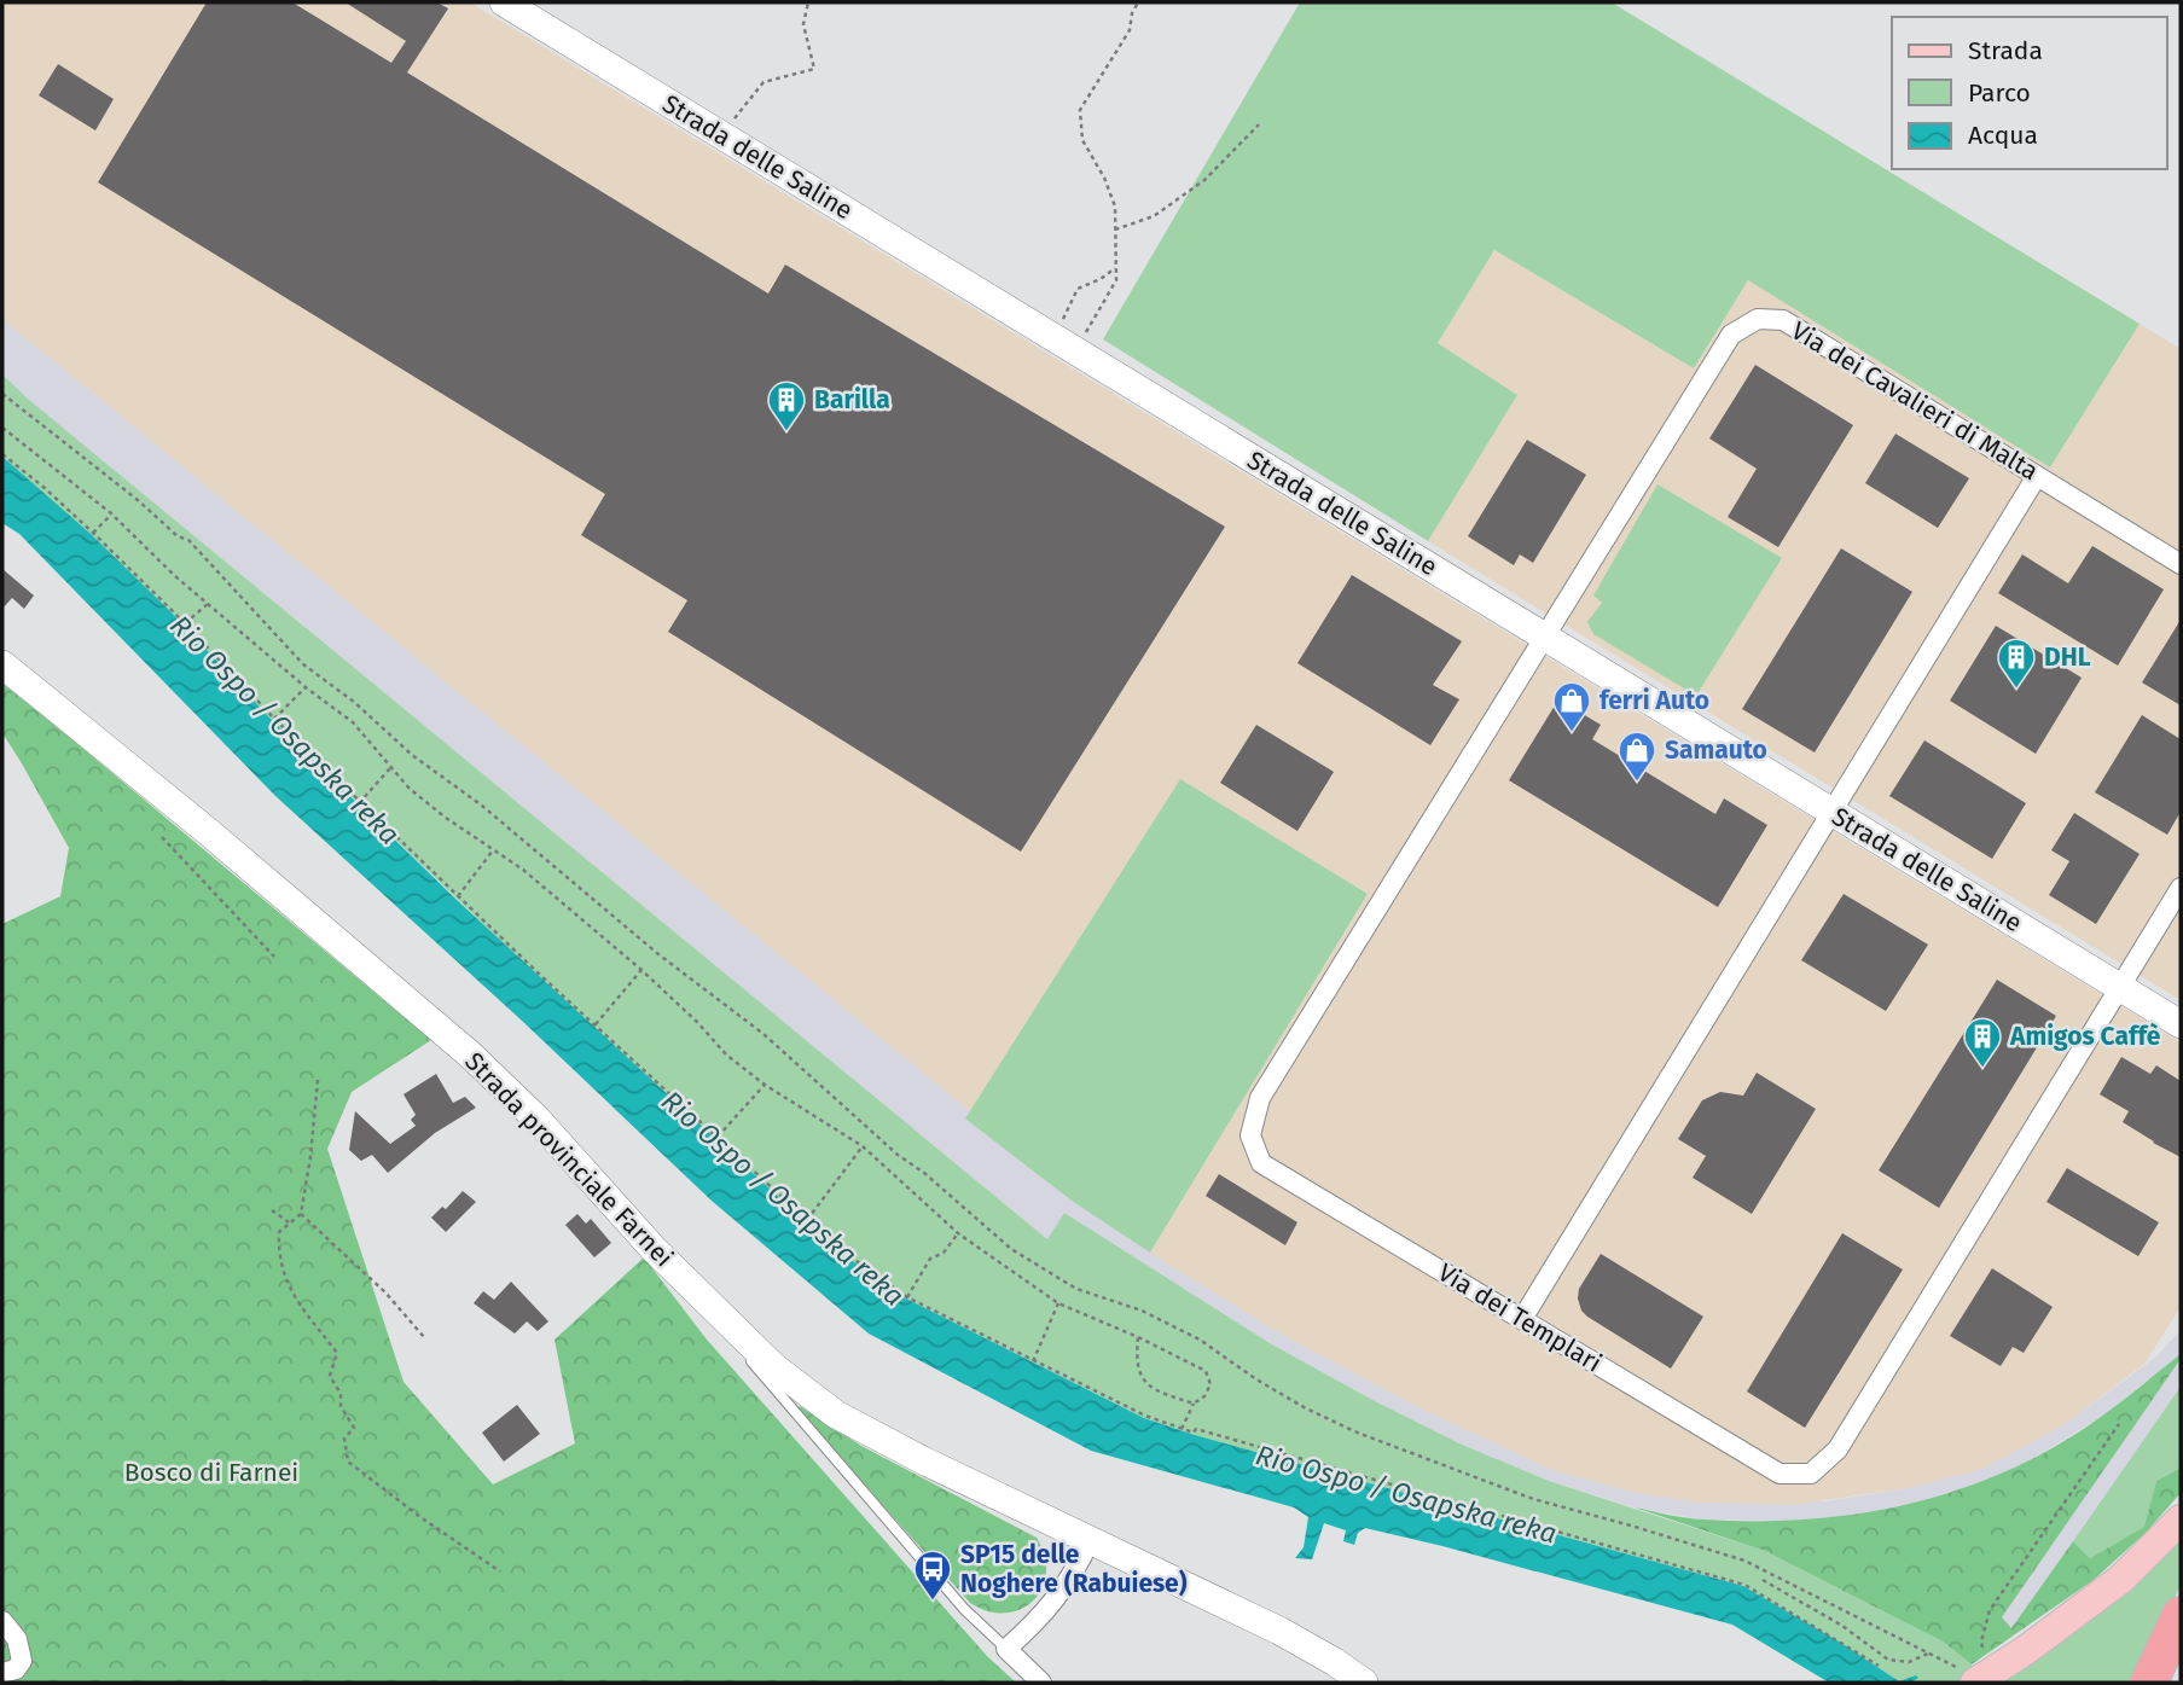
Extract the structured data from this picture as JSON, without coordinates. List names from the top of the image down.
{
  "streets": {
    "street": [
      "Strada delle Saline",
      "Via dei Cavalieri di Malta",
      "Strada provinciale Farnei",
      "Via dei Templari"
    ]
  },
  "crossings": [
    ["Strada delle Saline", "Via dei Cavalieri di Malta"],
    ["Strada delle Saline", "Via dei Templari"],
    ["Via dei Cavalieri di Malta", "Via dei Templari"]
  ],
  "water": ["Rio Ospo / Osapska reka"],
  "parks": ["Bosco di Farnei"],
  "places": {
    "building": ["Barilla", "DHL", "Amigos Caffè"],
    "shop": ["ferri Auto", "Samauto"],
    "bus stop": ["SP15 delle Noghere (Rabuiese)"]
  },
  "legend": ["Strada", "Parco", "Acqua"]
}
